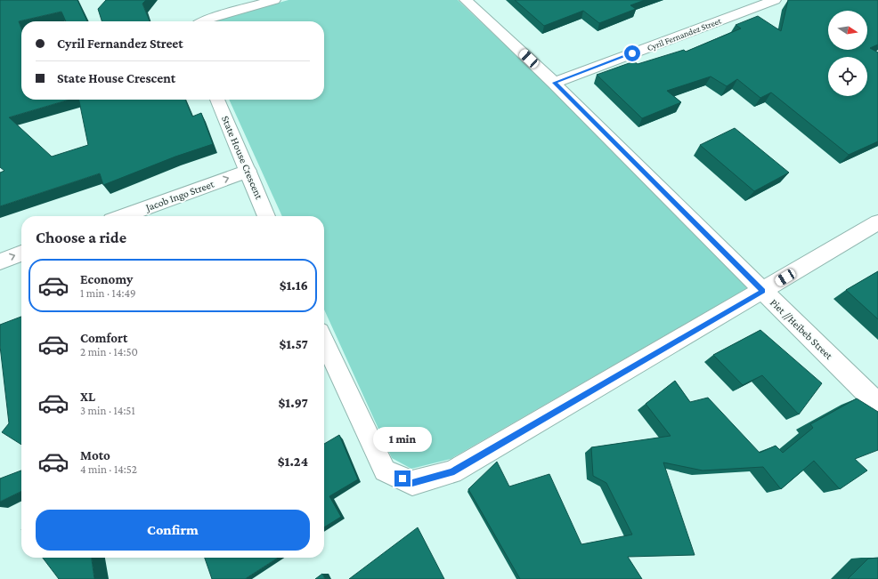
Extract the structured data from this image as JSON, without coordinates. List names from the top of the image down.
{
  "streets": {
    "street": [
      "Cyril Fernandez Street",
      "State House Crescent",
      "Jacob Ingo Street",
      "Piet //Heibeb Street"
    ]
  },
  "crossings": [
    ["Cyril Fernandez Street", "Piet //Heibeb Street"],
    ["State House Crescent", "Jacob Ingo Street"]
  ],
  "one_way": ["Jacob Ingo Street"],
  "north": "right",
  "page": {
    "banner": ["Cyril Fernandez Street", "State House Crescent"],
    "heading": "Choose a ride",
    "list": [
      {
        "name": "Economy",
        "note": "1 min · 14:49",
        "value": "$1.16"
      },
      {
        "name": "Comfort",
        "note": "2 min · 14:50",
        "value": "$1.57"
      },
      {
        "name": "XL",
        "note": "3 min · 14:51",
        "value": "$1.97"
      },
      {
        "name": "Moto",
        "note": "4 min · 14:52",
        "value": "$1.24"
      }
    ],
    "bubble": "1 min",
    "buttons": "Confirm"
  }
}
